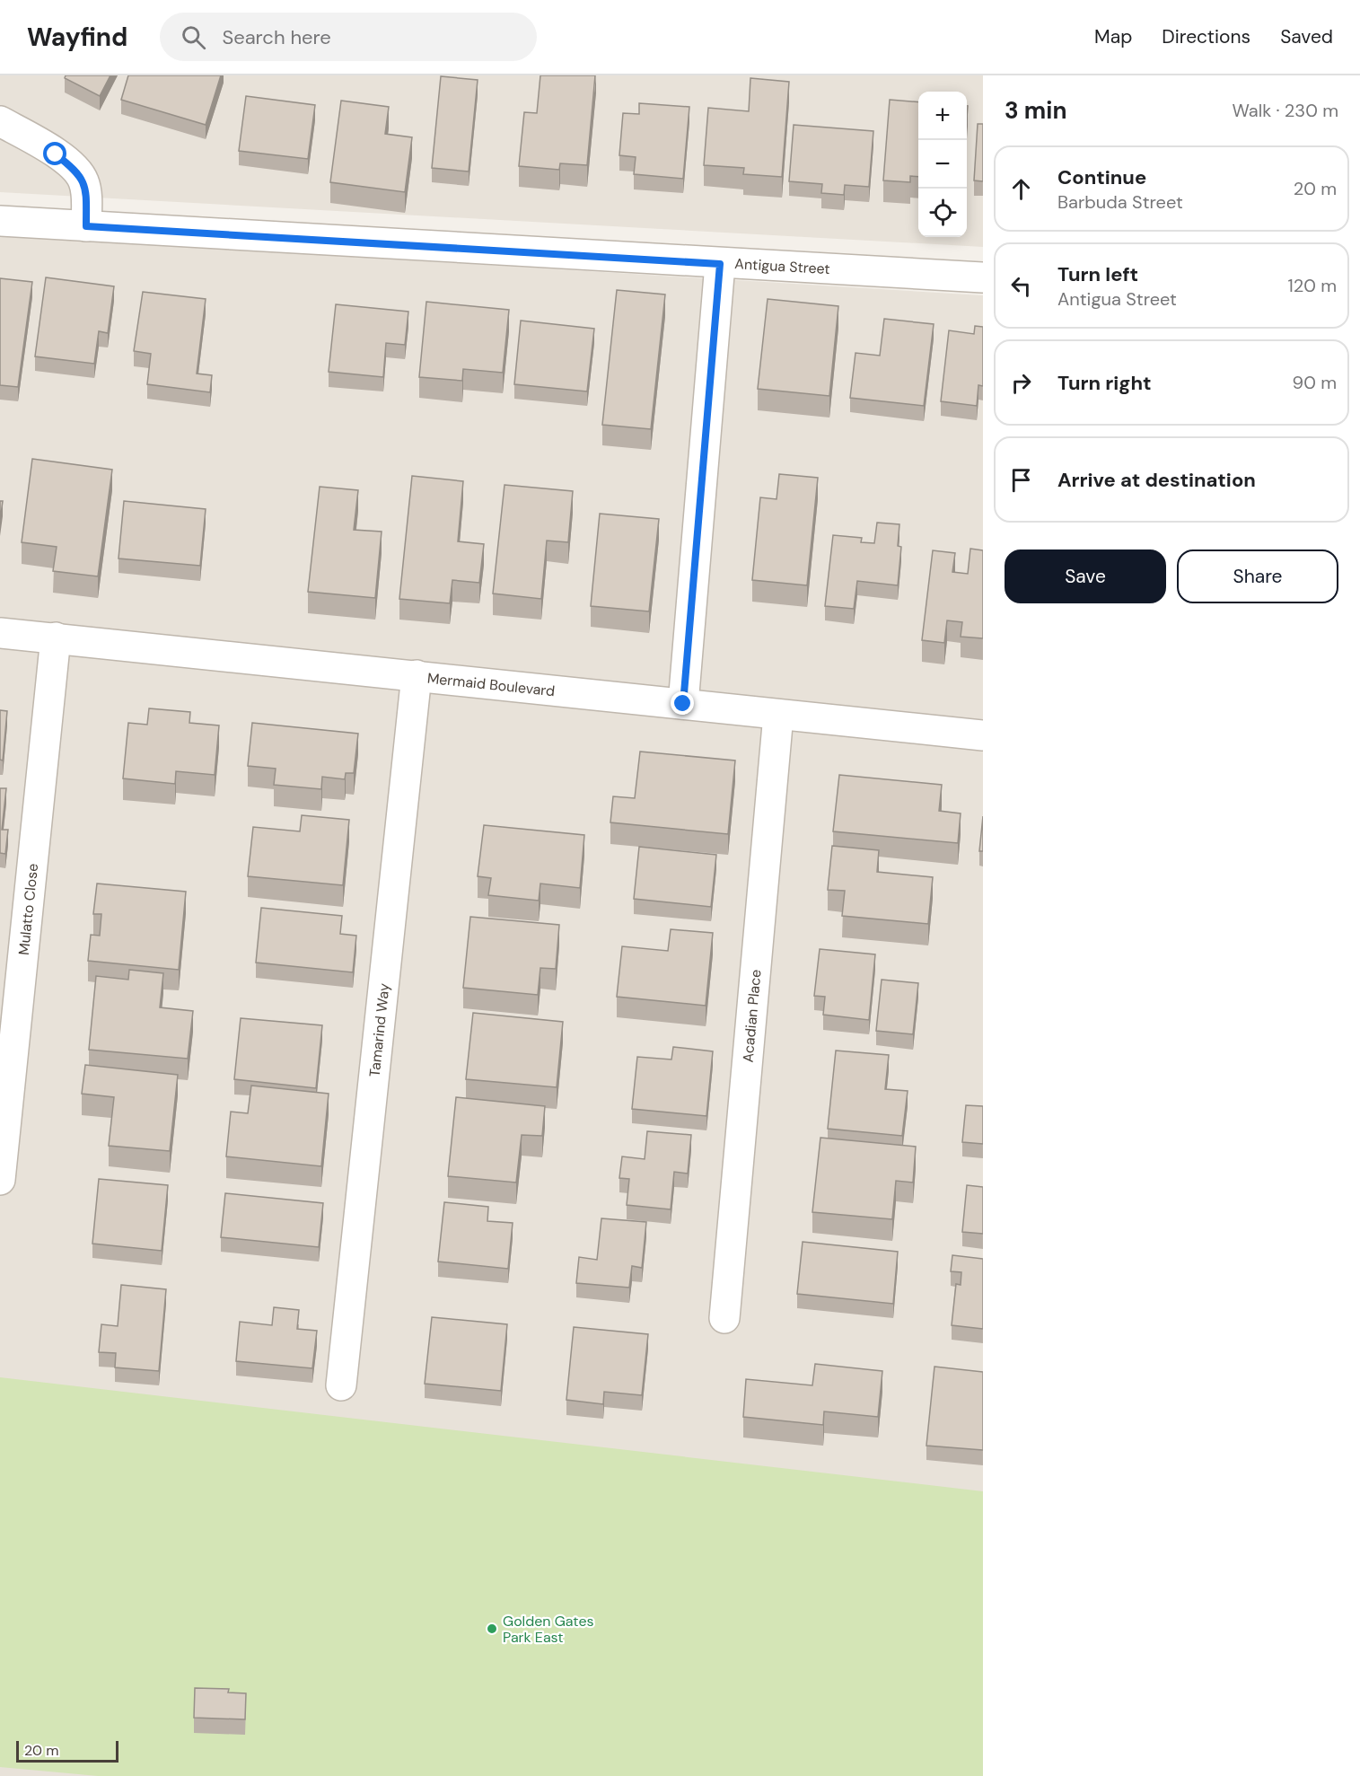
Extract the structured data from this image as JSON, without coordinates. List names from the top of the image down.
{
  "streets": {
    "street": [
      "Antigua Street",
      "Mermaid Boulevard",
      "Mulatto Close",
      "Acadian Place",
      "Tamarind Way"
    ]
  },
  "crossings": [
    ["Mermaid Boulevard", "Mulatto Close"],
    ["Mermaid Boulevard", "Acadian Place"],
    ["Mermaid Boulevard", "Tamarind Way"]
  ],
  "places": ["Golden Gates Park East"],
  "scale_bar": "20 m",
  "page": {
    "header": "Wayfind",
    "search": "Search here",
    "nav": ["Map", "Directions", "Saved"],
    "heading": ["3 min", "Walk · 230 m"],
    "map_buttons": ["+", "−"],
    "list": [
      ["Continue", "Barbuda Street", "20 m"],
      ["Turn left", "Antigua Street", "120 m"],
      ["Turn right", "90 m"],
      "Arrive at destination"
    ],
    "buttons": ["Save", "Share"],
    "scale": "20 m"
  }
}
